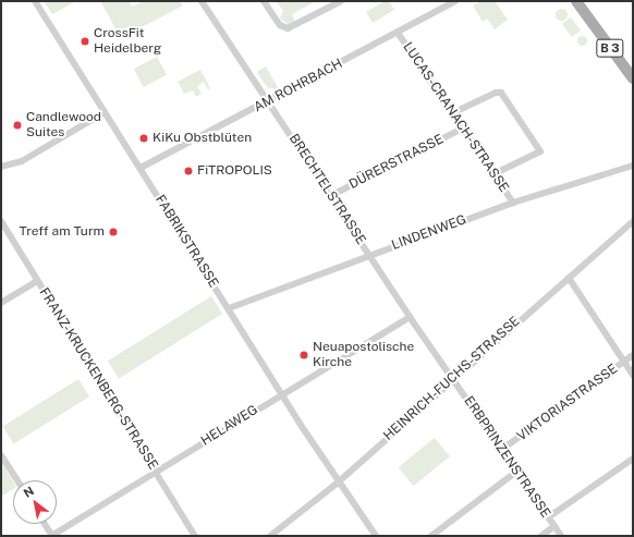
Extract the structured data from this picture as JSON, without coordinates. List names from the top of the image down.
{
  "streets": {
    "main road": ["B 3"],
    "street": [
      "AM ROHRBACH",
      "LUCAS-CRANACH-STRASSE",
      "DÜRERSTRASSE",
      "BRECHTELSTRASSE",
      "LINDENWEG",
      "FABRIKSTRASSE",
      "FRANZ-KRUCKENBERG-STRASSE",
      "HEINRICH-FUCHS-STRASSE",
      "VIKTORIASTRASSE",
      "HELAWEG",
      "ERBPRINZENSTRASSE"
    ]
  },
  "crossings": [
    ["AM ROHRBACH", "LUCAS-CRANACH-STRASSE"],
    ["AM ROHRBACH", "BRECHTELSTRASSE"],
    ["AM ROHRBACH", "FABRIKSTRASSE"],
    ["LUCAS-CRANACH-STRASSE", "DÜRERSTRASSE"],
    ["LUCAS-CRANACH-STRASSE", "LINDENWEG"],
    ["DÜRERSTRASSE", "BRECHTELSTRASSE"],
    ["BRECHTELSTRASSE", "LINDENWEG"],
    ["BRECHTELSTRASSE", "HEINRICH-FUCHS-STRASSE"],
    ["BRECHTELSTRASSE", "HELAWEG"],
    ["BRECHTELSTRASSE", "ERBPRINZENSTRASSE"],
    ["LINDENWEG", "FABRIKSTRASSE"],
    ["FABRIKSTRASSE", "HEINRICH-FUCHS-STRASSE"],
    ["FABRIKSTRASSE", "HELAWEG"],
    ["FRANZ-KRUCKENBERG-STRASSE", "HELAWEG"],
    ["HEINRICH-FUCHS-STRASSE", "ERBPRINZENSTRASSE"],
    ["VIKTORIASTRASSE", "ERBPRINZENSTRASSE"]
  ],
  "places": [
    "CrossFit Heidelberg",
    "Candlewood Suites",
    "KiKu Obstblüten",
    "FiTROPOLIS",
    "Treff am Turm",
    "Neuapostolische Kirche"
  ],
  "north": "top left"
}
